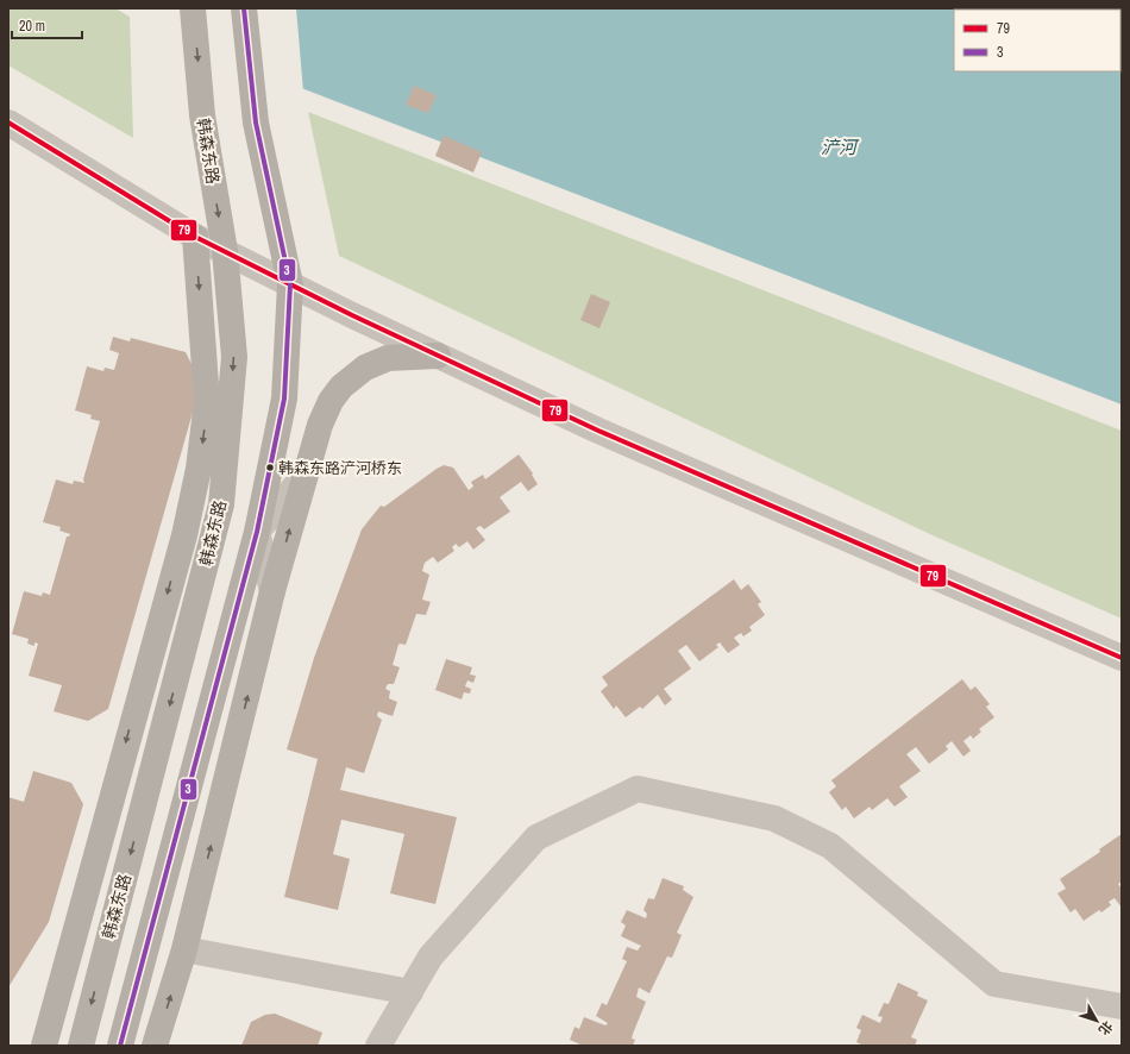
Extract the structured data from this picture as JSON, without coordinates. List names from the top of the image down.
{
  "streets": {
    "main road": ["韩森东路"]
  },
  "water": ["浐河"],
  "places": ["韩森东路浐河桥东"],
  "lines": ["transit line 3", "transit line 79"],
  "legend": ["79", "3"],
  "scale_bar": "20 m",
  "north": "bottom right"
}
